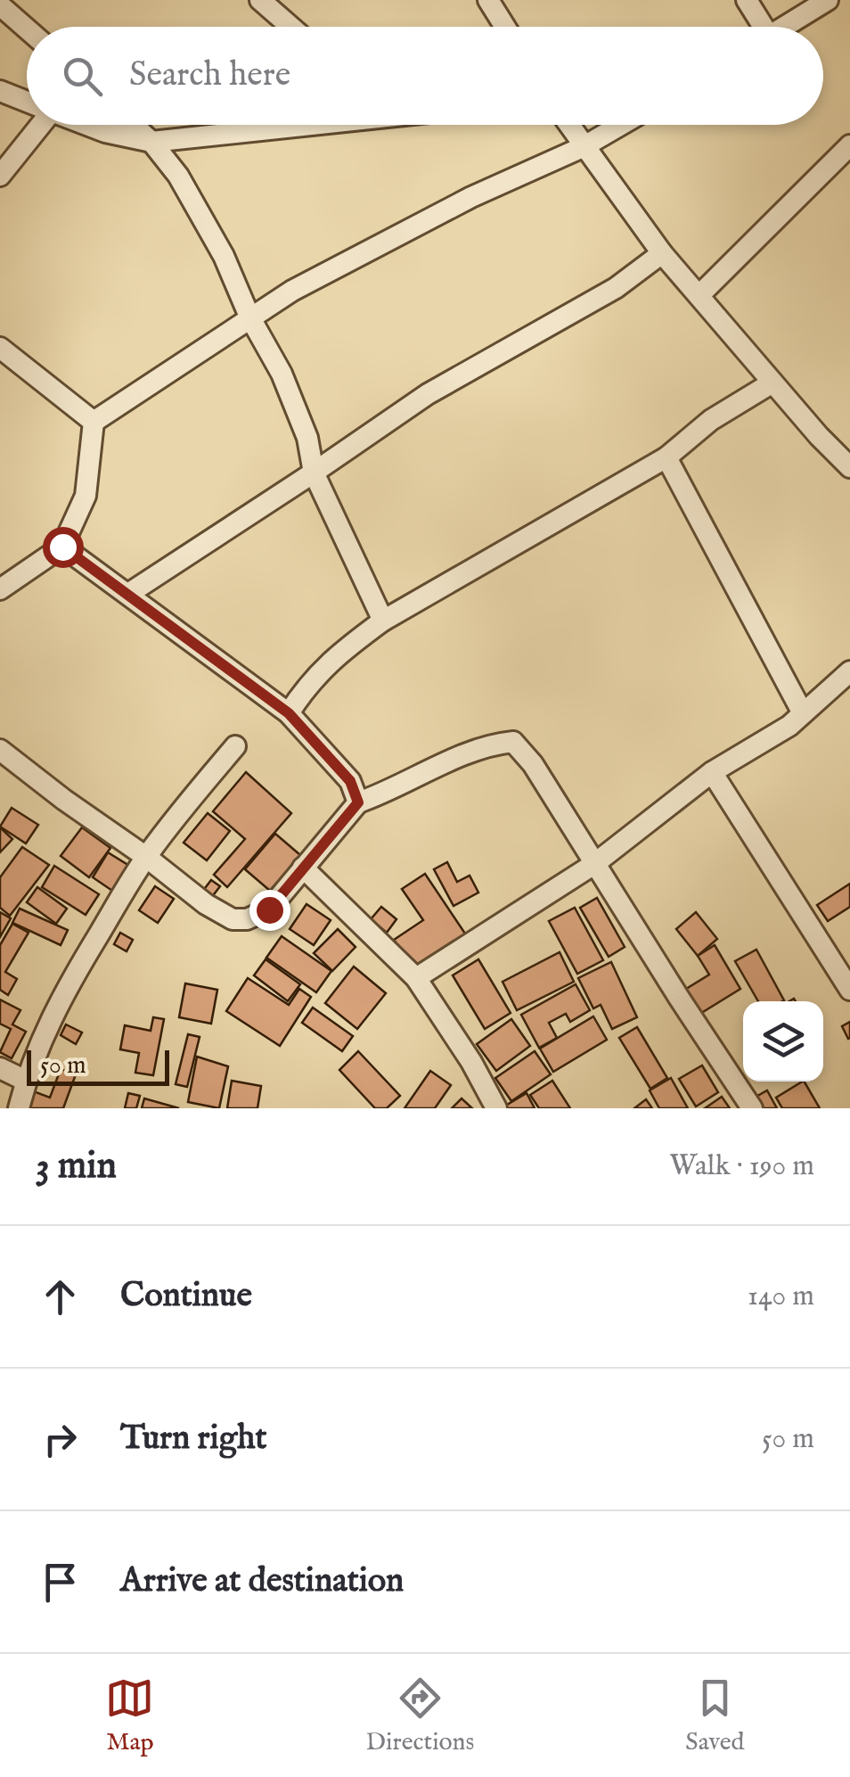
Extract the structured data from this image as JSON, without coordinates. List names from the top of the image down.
{
  "scale_bar": "50 m",
  "page": {
    "search": "Search here",
    "scale": "50 m",
    "heading": ["3 min", "Walk · 190 m"],
    "list": [
      ["Continue", "140 m"],
      ["Turn right", "50 m"],
      "Arrive at destination"
    ],
    "nav": ["Map", "Directions", "Saved"]
  }
}
